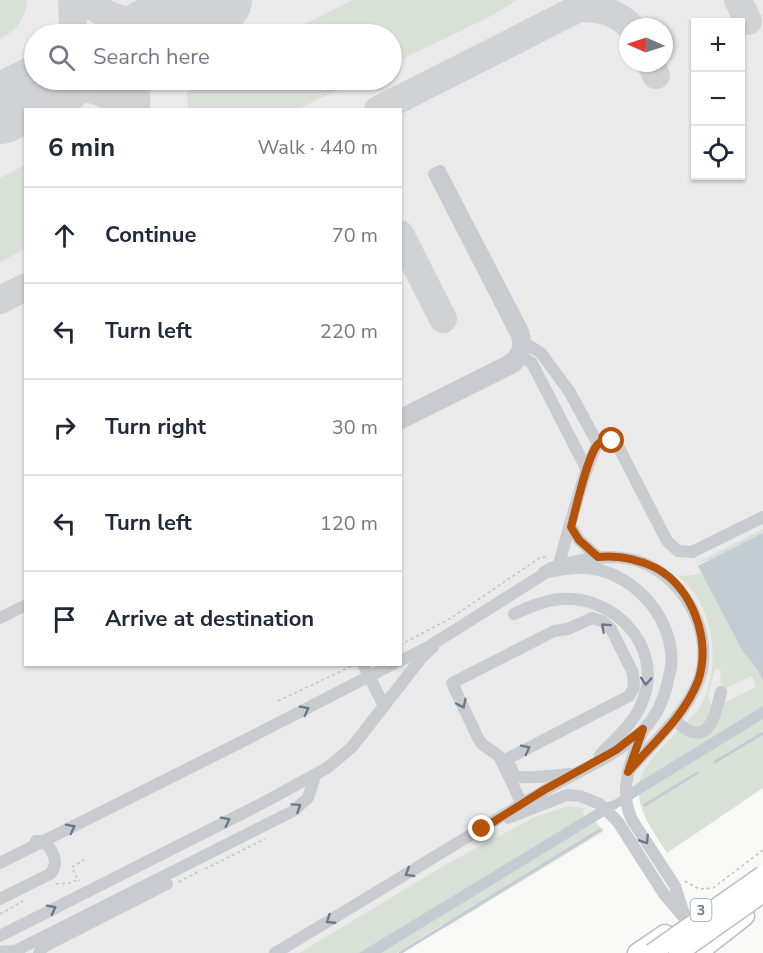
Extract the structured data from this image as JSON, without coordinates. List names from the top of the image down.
{
  "streets": {
    "highway": ["3"]
  },
  "north": "left",
  "page": {
    "map_buttons": ["+", "−"],
    "search": "Search here",
    "heading": ["6 min", "Walk · 440 m"],
    "list": [
      ["Continue", "70 m"],
      ["Turn left", "220 m"],
      ["Turn right", "30 m"],
      ["Turn left", "120 m"],
      "Arrive at destination"
    ]
  }
}
